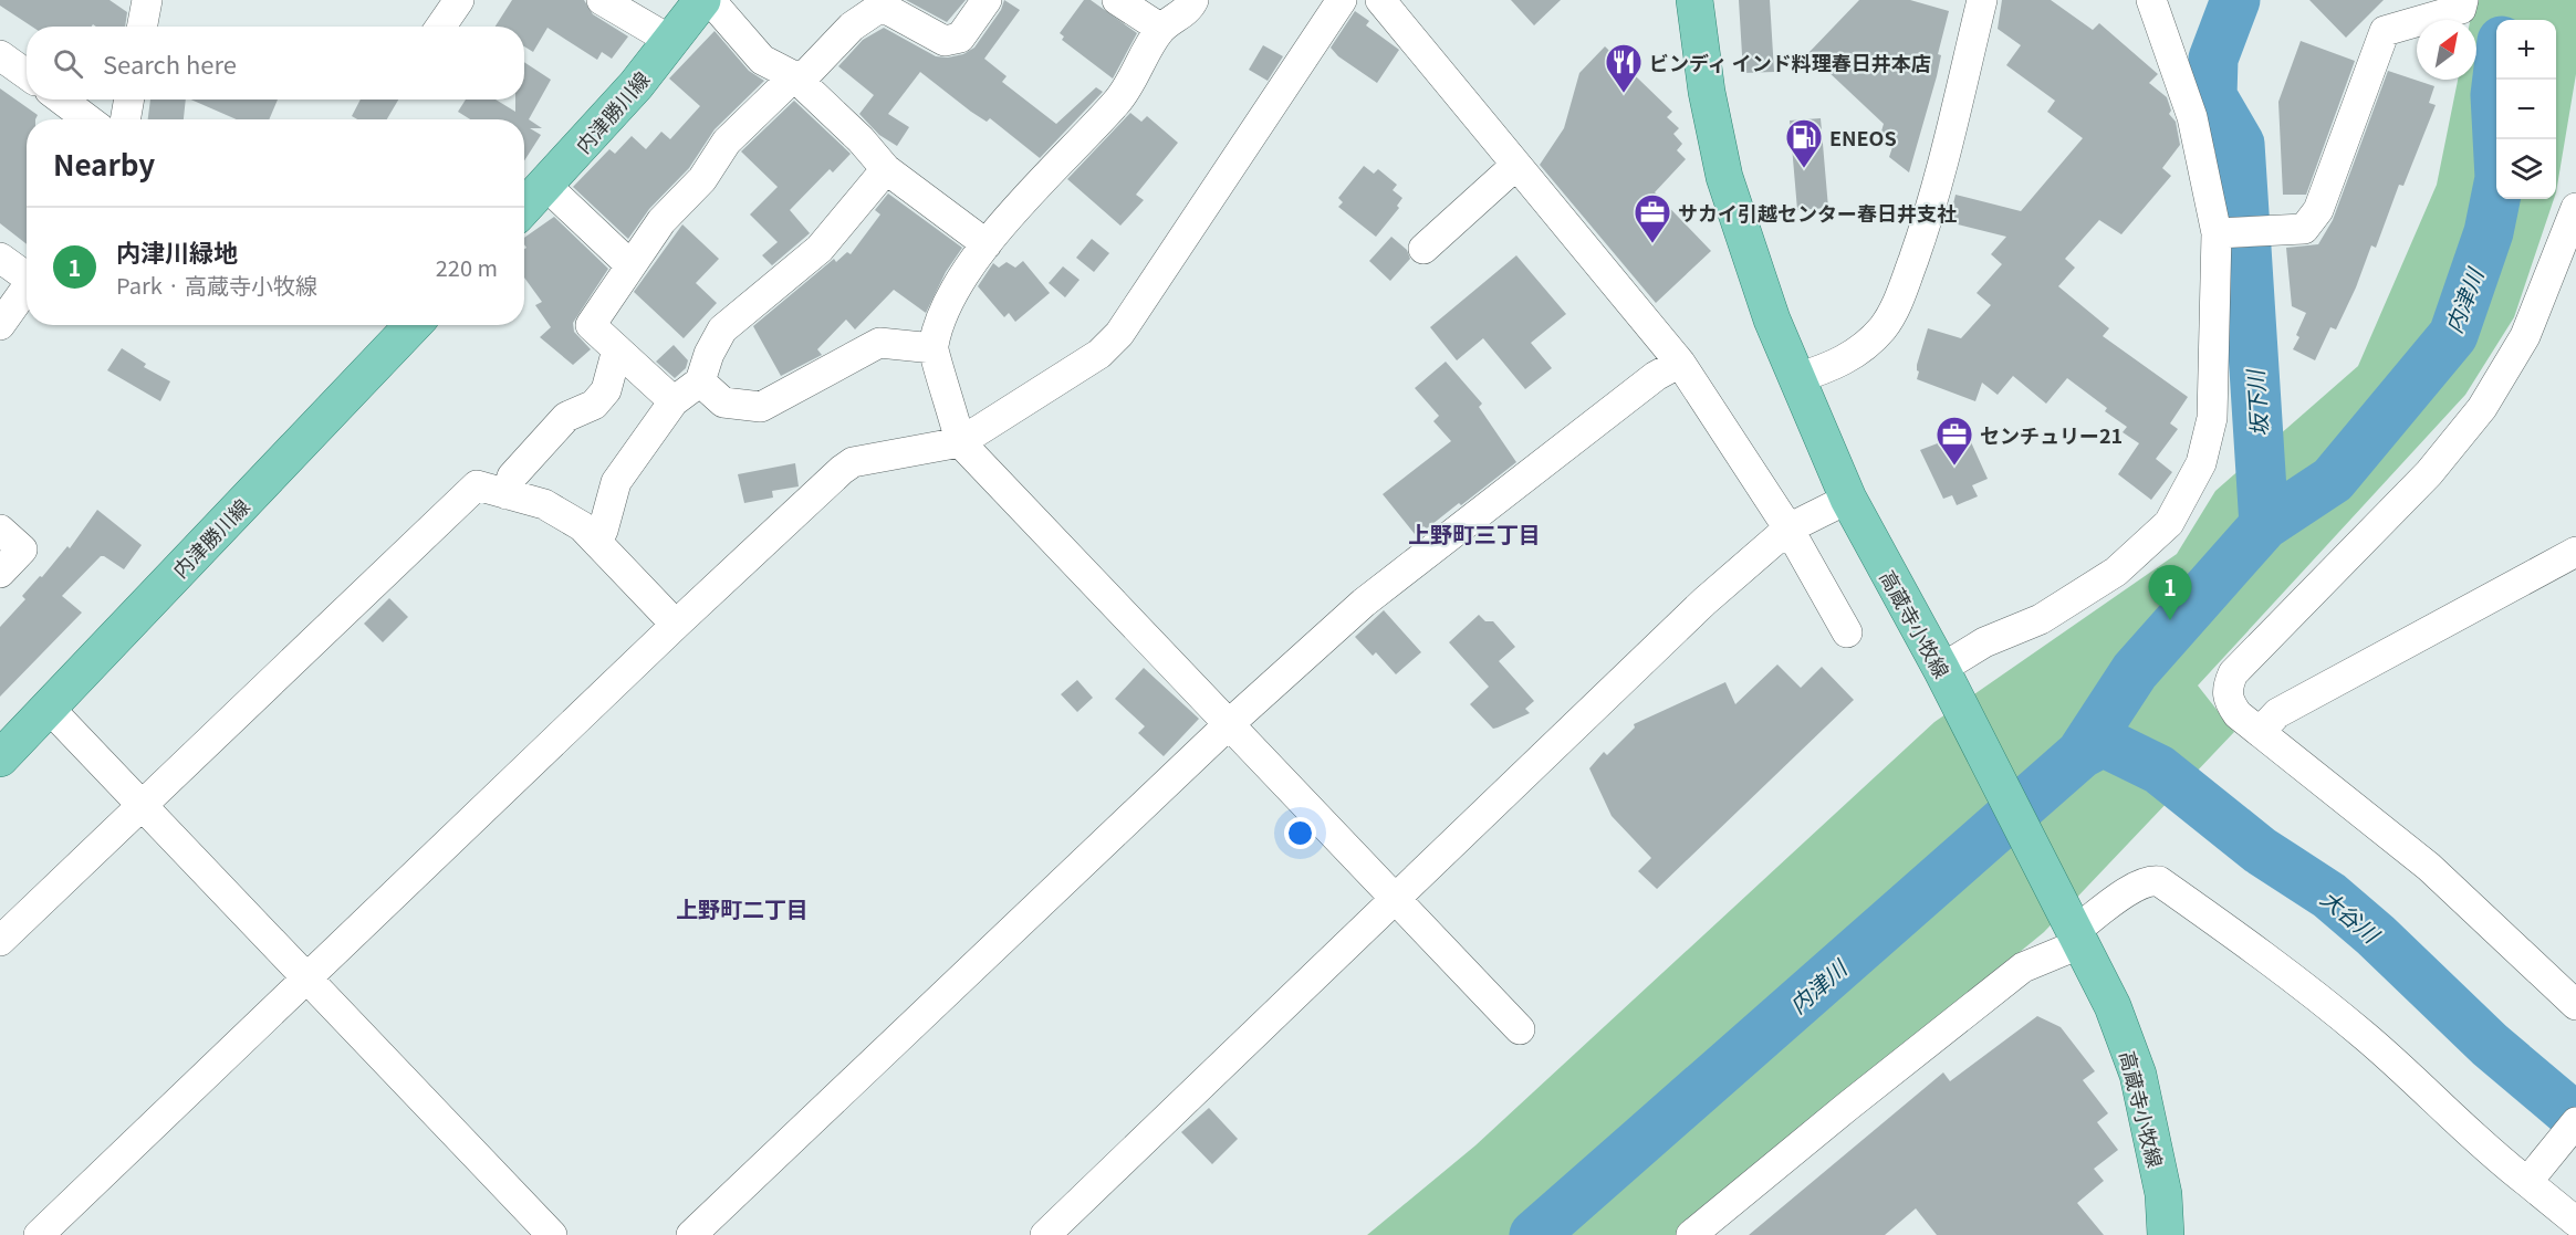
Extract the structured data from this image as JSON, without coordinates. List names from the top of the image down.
{
  "streets": {
    "main road": ["内津勝川線", "高蔵寺小牧線"]
  },
  "districts": ["上野町三丁目", "上野町二丁目"],
  "water": ["内津川", "坂下川", "大谷川"],
  "places": {
    "restaurant": ["ビンディ インド料理春日井本店"],
    "fuel station": ["ENEOS"],
    "office": ["サカイ引越センター春日井支社", "センチュリー21"]
  },
  "north": "top right",
  "page": {
    "map_buttons": ["+", "−"],
    "search": "Search here",
    "heading": "Nearby",
    "list": [
      {
        "mark": "1",
        "name": "内津川緑地",
        "note": "Park · 高蔵寺小牧線",
        "value": "220 m"
      }
    ],
    "pins": "1"
  }
}
